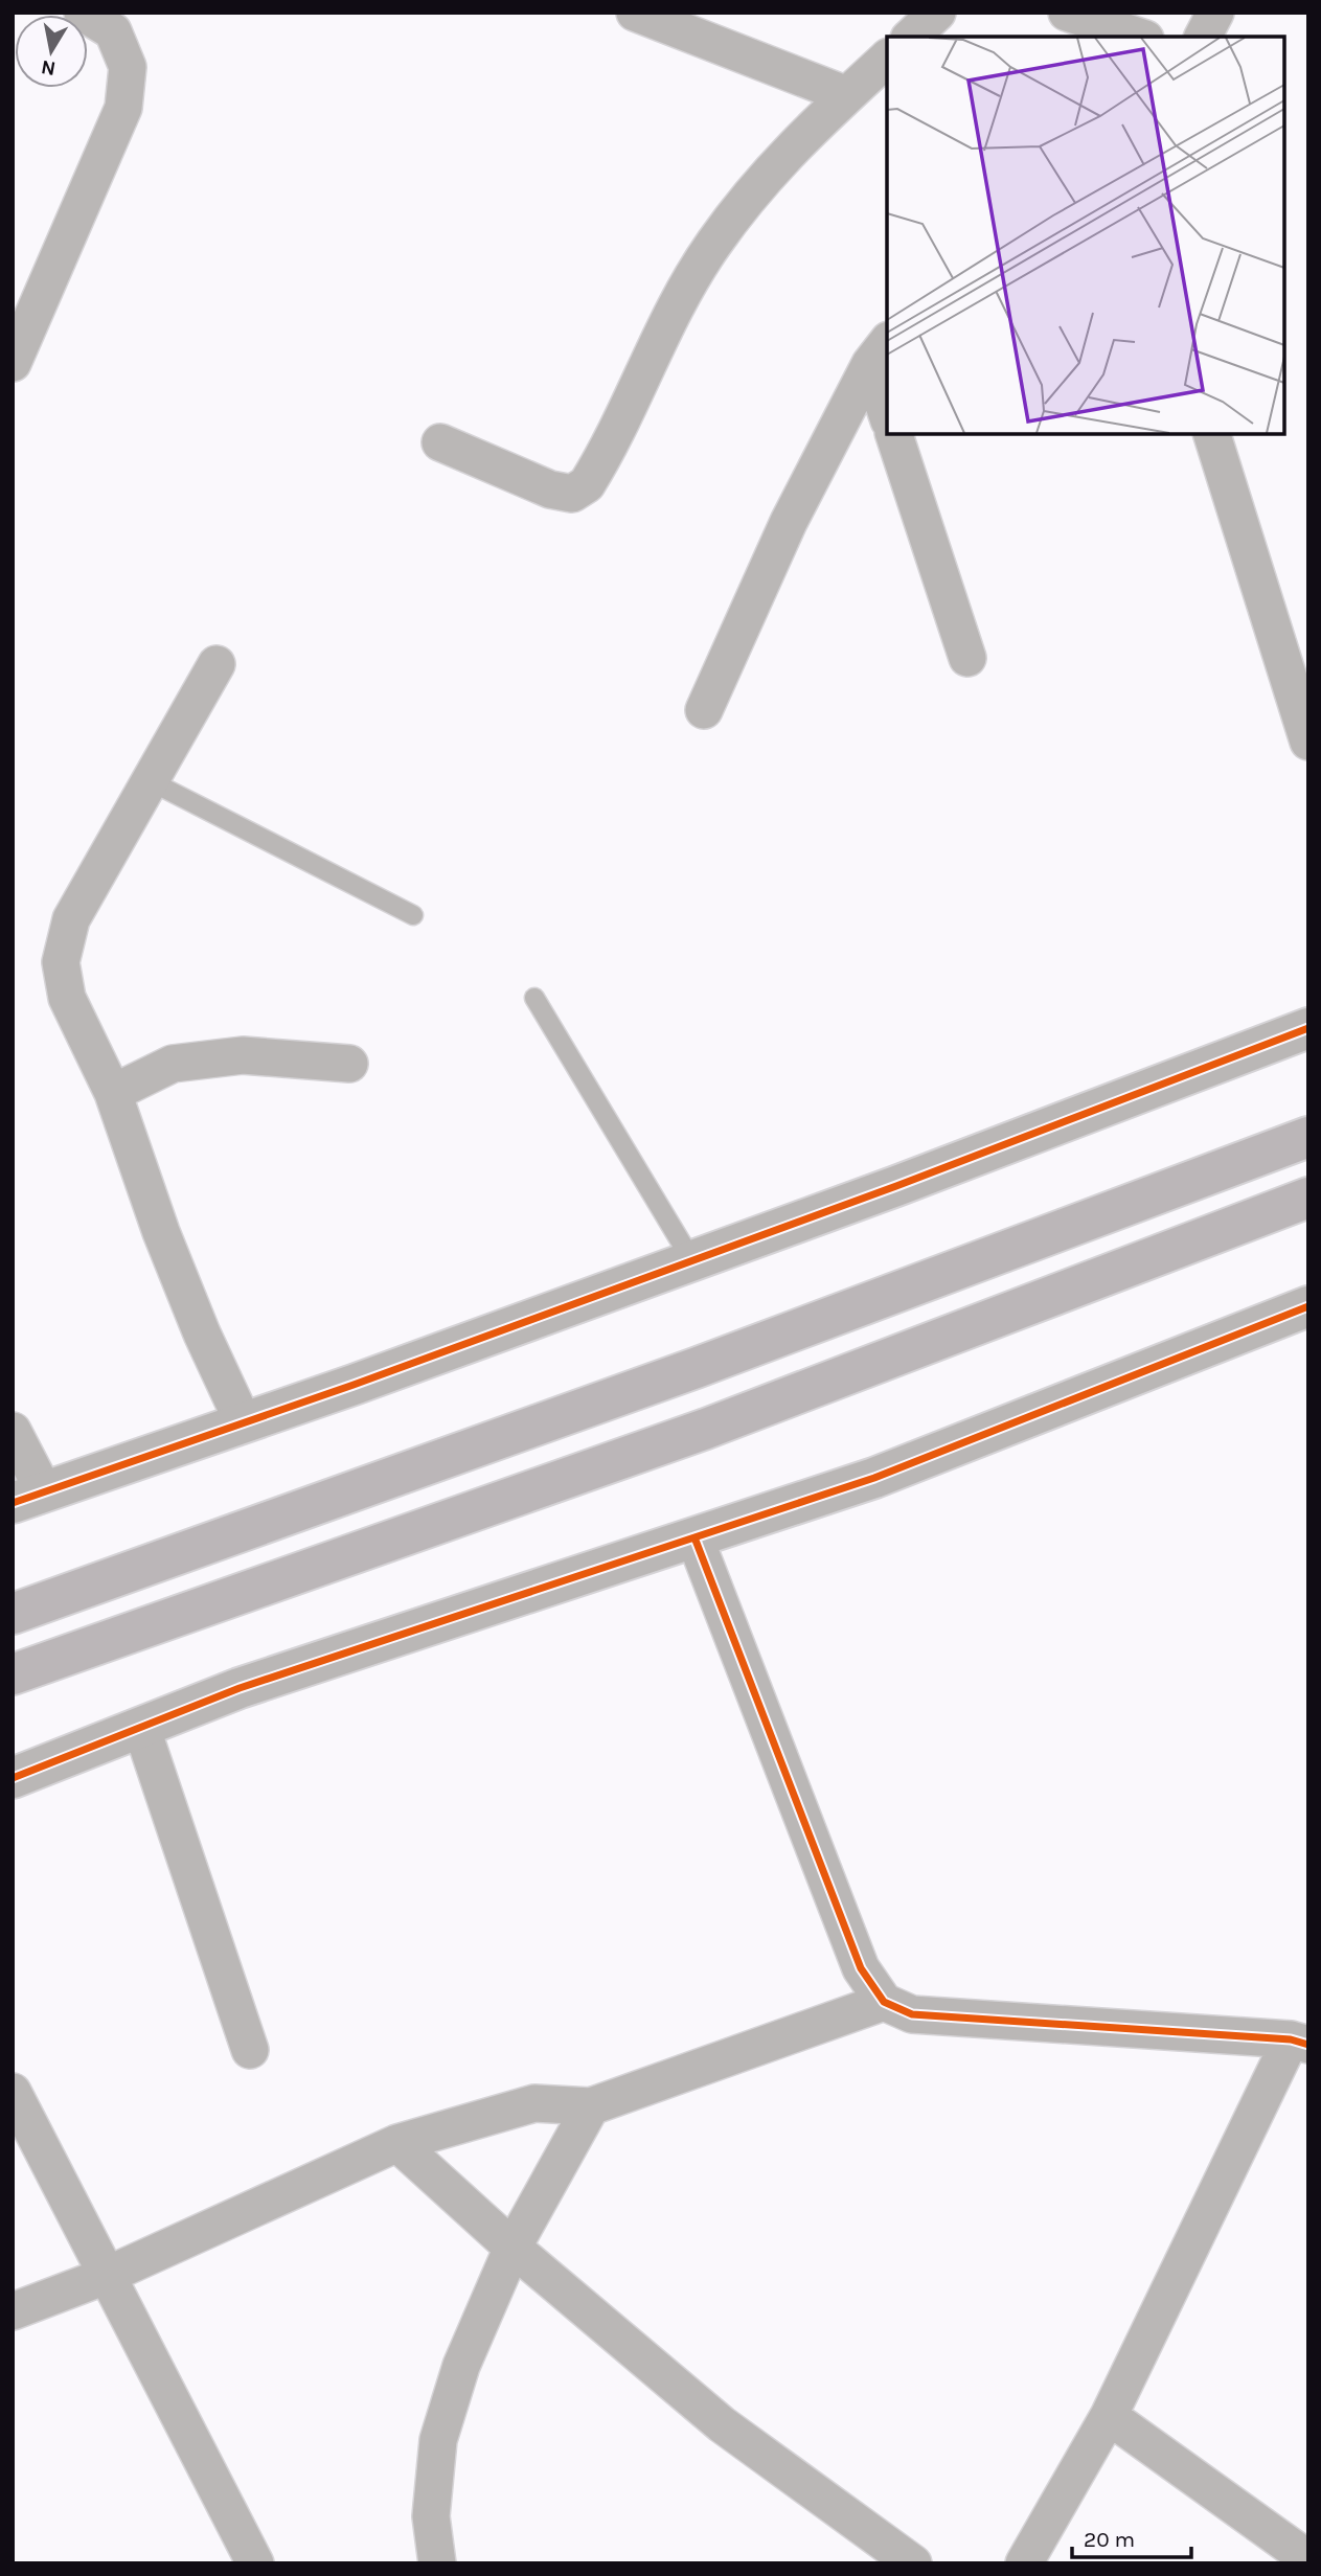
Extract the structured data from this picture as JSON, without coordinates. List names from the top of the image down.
{
  "scale_bar": "20 m",
  "north": "bottom"
}
